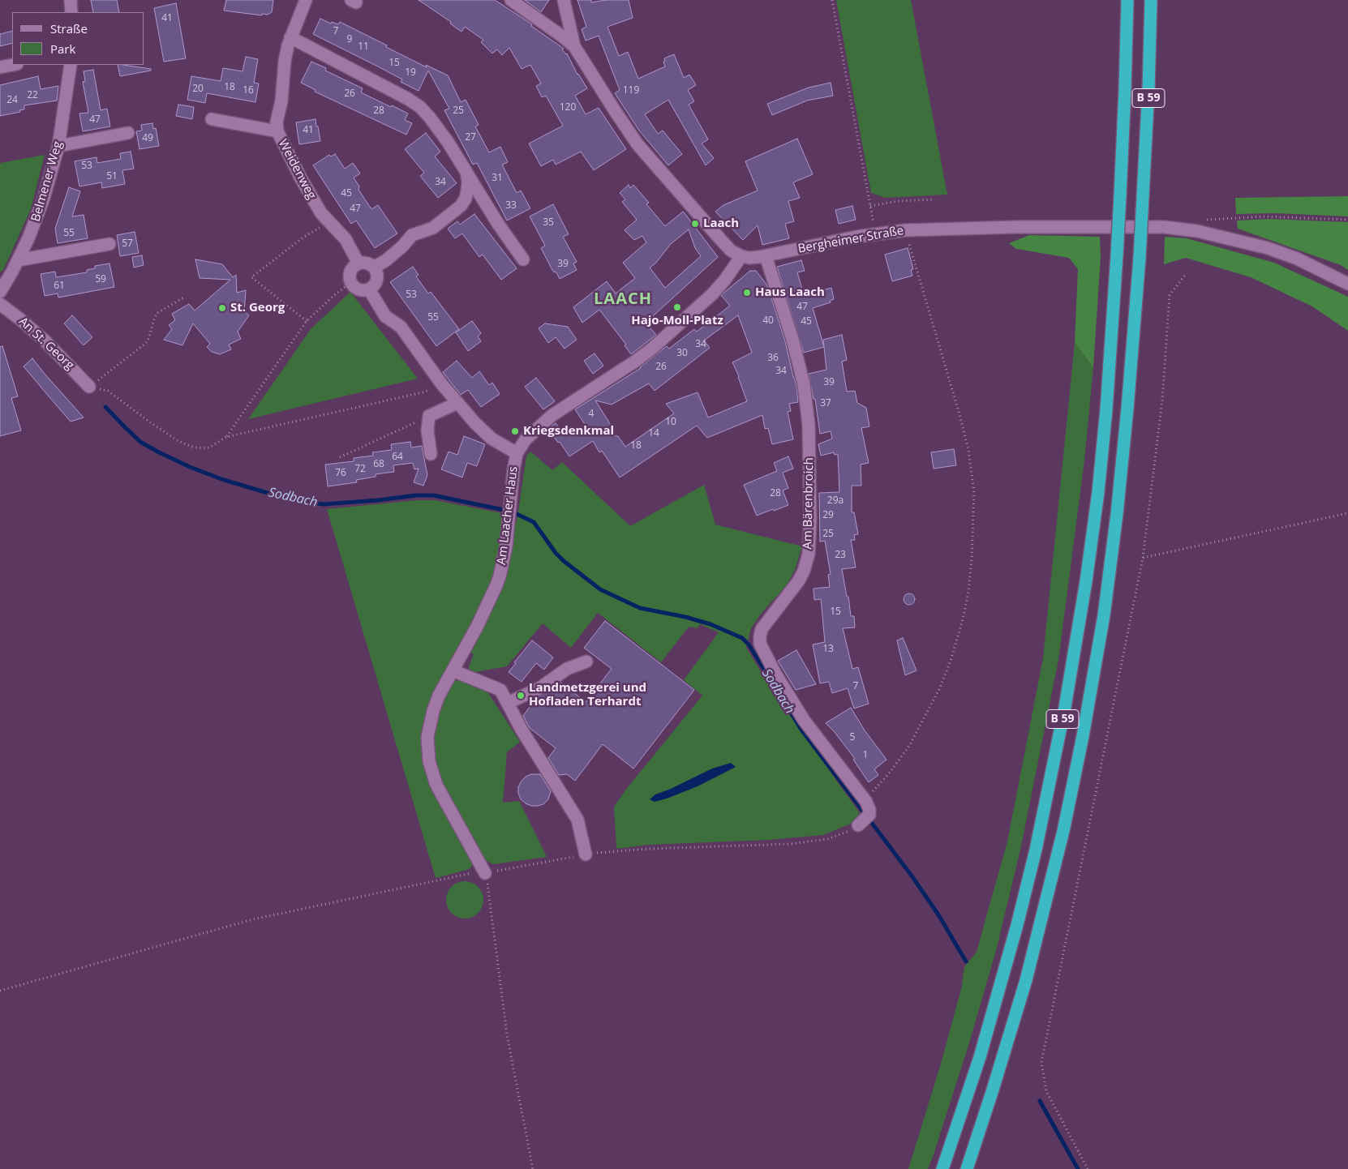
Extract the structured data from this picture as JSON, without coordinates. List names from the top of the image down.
{
  "streets": {
    "highway": ["B 59"],
    "street": [
      "Weidenweg",
      "Belmener Weg",
      "Bergheimer Straße",
      "An St. Georg",
      "Am Bärenbroich",
      "Am Laacher Haus"
    ]
  },
  "crossings": [
    ["Bergheimer Straße", "Am Bärenbroich"],
    ["Bergheimer Straße", "Am Laacher Haus"]
  ],
  "districts": ["LAACH"],
  "water": ["Sodbach"],
  "places": [
    "Laach",
    "Haus Laach",
    "Hajo-Moll-Platz",
    "St. Georg",
    "Kriegsdenkmal",
    "Landmetzgerei und Hofladen Terhardt"
  ],
  "house_numbers": [
    "41",
    "7",
    "9",
    "11",
    "15",
    "19",
    "18",
    "20",
    "16",
    "119",
    "26",
    "22",
    "24",
    "120",
    "28",
    "25",
    "47",
    "41",
    "27",
    "49",
    "53",
    "51",
    "31",
    "34",
    "45",
    "33",
    "47",
    "35",
    "55",
    "57",
    "39",
    "59",
    "61",
    "53",
    "47",
    "55",
    "40",
    "45",
    "34",
    "30",
    "36",
    "26",
    "34",
    "39",
    "37",
    "4",
    "10",
    "14",
    "18",
    "64",
    "68",
    "72",
    "76",
    "28",
    "29a",
    "29",
    "25",
    "23",
    "15",
    "13",
    "7",
    "5",
    "1"
  ],
  "legend": ["Straße", "Park"]
}
